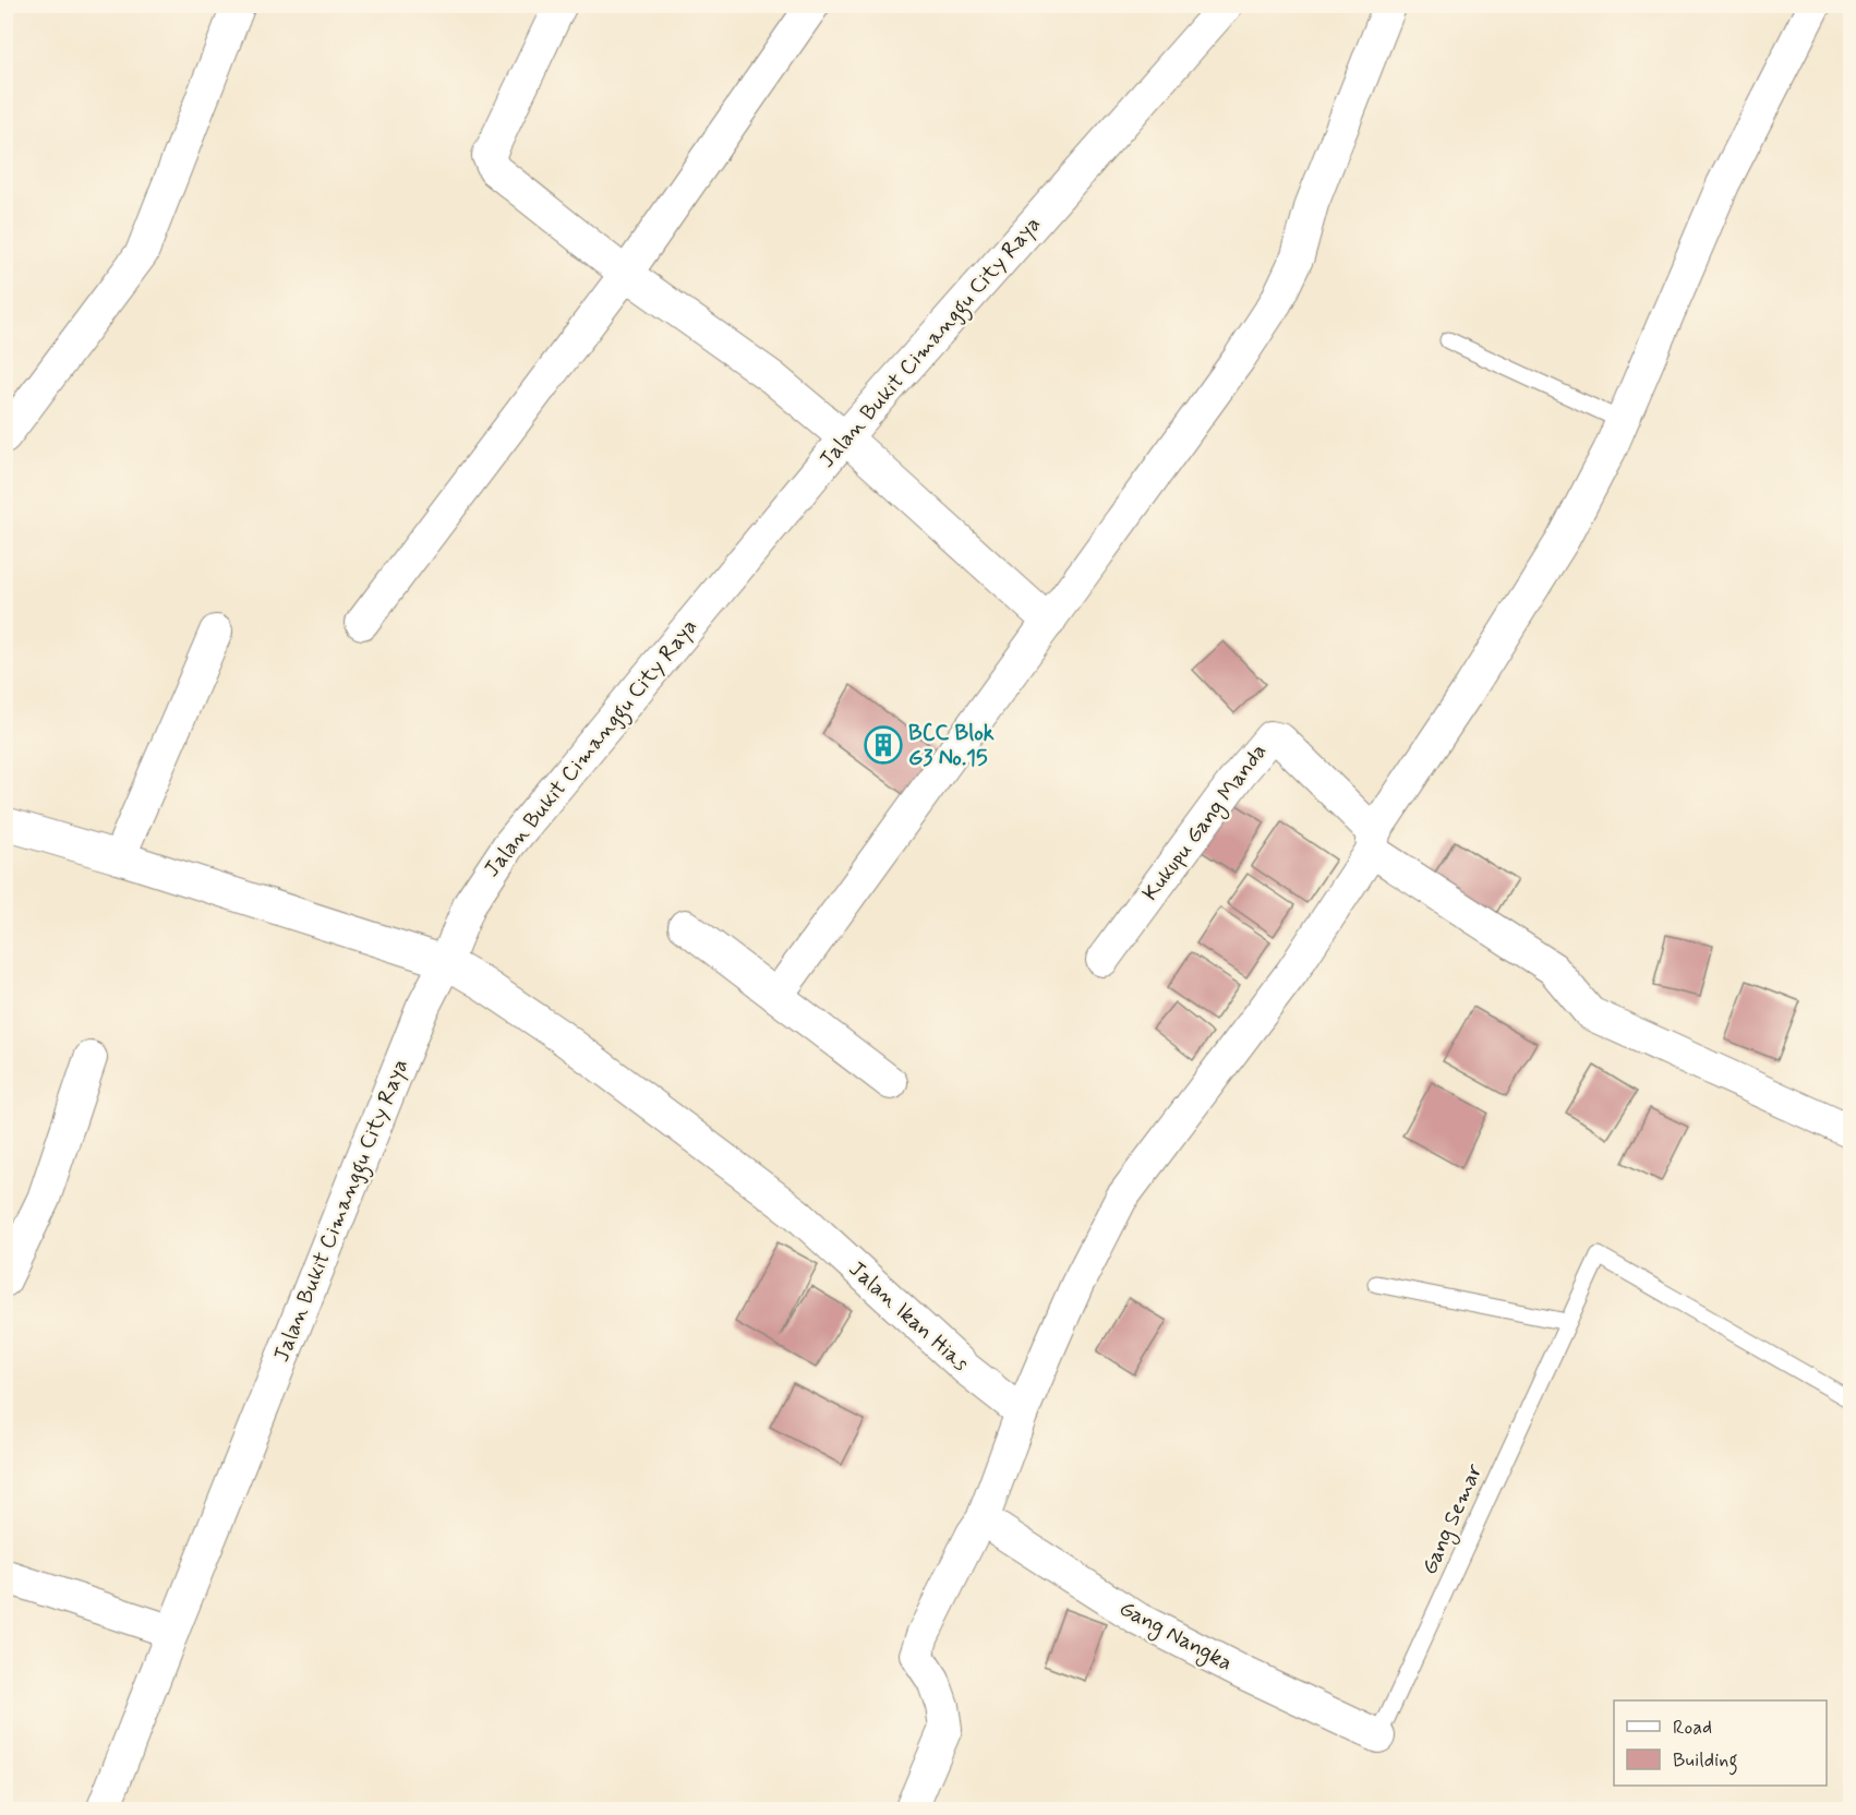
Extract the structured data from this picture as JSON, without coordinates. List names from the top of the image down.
{
  "streets": {
    "street": [
      "Jalan Bukit Cimanggu City Raya",
      "Kukupu Gang Manda",
      "Jalan Ikan Hias",
      "Gang Nangka"
    ],
    "lane": ["Gang Semar"]
  },
  "crossings": [
    ["Jalan Bukit Cimanggu City Raya", "Jalan Ikan Hias"],
    ["Gang Semar", "Gang Nangka"]
  ],
  "places": {
    "building": ["BCC Blok G3 No.15"]
  },
  "legend": ["Road", "Building"]
}
